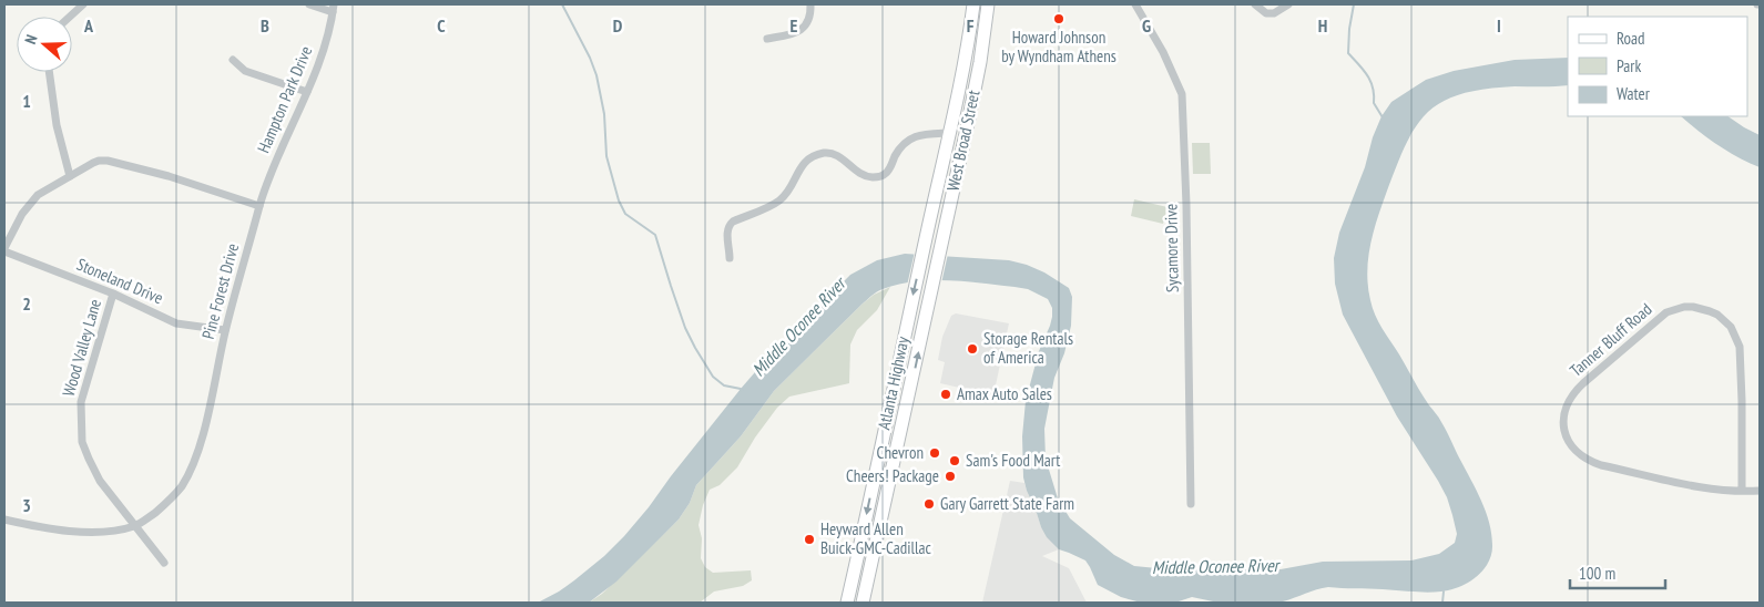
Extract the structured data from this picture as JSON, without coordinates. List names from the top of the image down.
{
  "streets": {
    "main road": ["West Broad Street", "Atlanta Highway"],
    "street": [
      "Hampton Park Drive",
      "Sycamore Drive",
      "Stoneland Drive",
      "Pine Forest Drive",
      "Tanner Bluff Road",
      "Wood Valley Lane"
    ]
  },
  "crossings": [
    ["Hampton Park Drive", "Pine Forest Drive"],
    ["West Broad Street", "Atlanta Highway"],
    ["Stoneland Drive", "Pine Forest Drive"],
    ["Stoneland Drive", "Wood Valley Lane"],
    ["Pine Forest Drive", "Wood Valley Lane"]
  ],
  "water": ["Middle Oconee River"],
  "places": [
    "Howard Johnson by Wyndham Athens",
    "Storage Rentals of America",
    "Amax Auto Sales",
    "Chevron",
    "Sam's Food Mart",
    "Cheers! Package",
    "Gary Garrett State Farm",
    "Heyward Allen Buick-GMC-Cadillac"
  ],
  "legend": ["Road", "Park", "Water"],
  "scale_bar": "100 m",
  "north": "left",
  "grid": {
    "columns": [
      "A",
      "B",
      "C",
      "D",
      "E",
      "F",
      "G",
      "H",
      "I"
    ],
    "rows": ["1", "2", "3"]
  }
}
